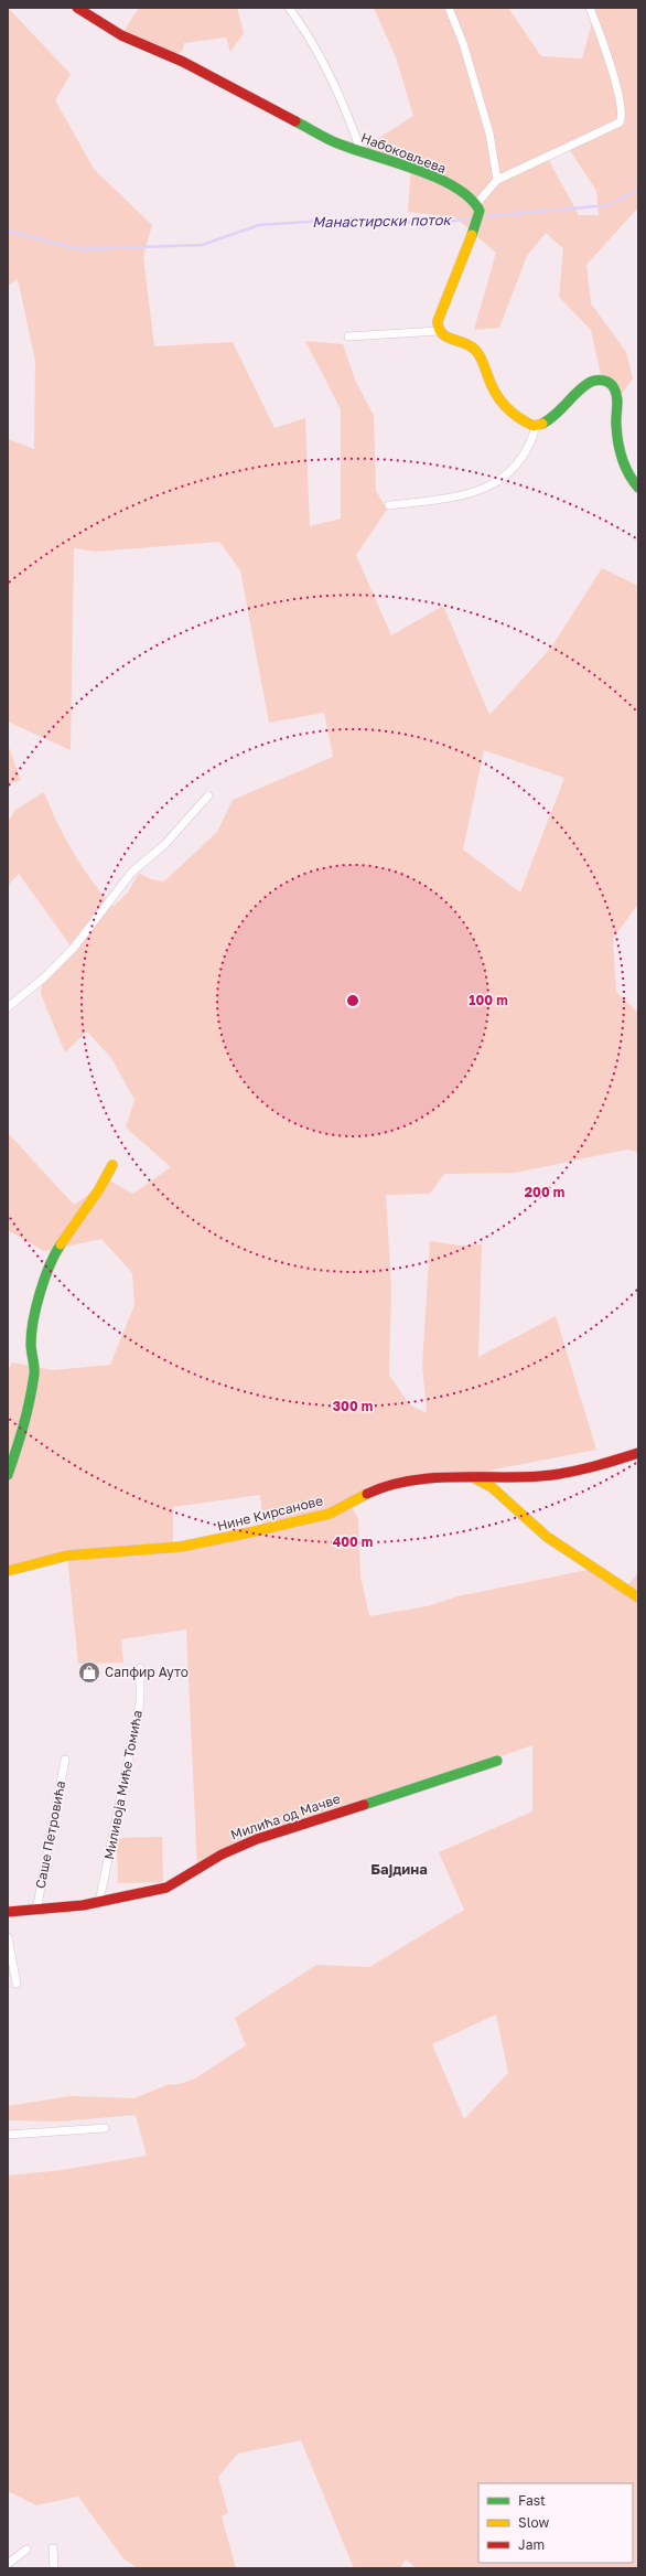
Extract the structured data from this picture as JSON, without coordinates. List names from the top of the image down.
{
  "streets": {
    "street": [
      "Набоковљева",
      "Нине Кирсанове",
      "Миливоја Миће Томића",
      "Милића од Мачве",
      "Саше Петровића"
    ]
  },
  "crossings": [
    ["Миливоја Миће Томића", "Милића од Мачве"],
    ["Милића од Мачве", "Саше Петровића"]
  ],
  "districts": ["Бајдина"],
  "water": ["Манастирски поток"],
  "places": {
    "shop": ["Сапфир Ауто"]
  },
  "legend": ["Fast", "Slow", "Jam"],
  "rings": [
    "100 m",
    "200 m",
    "300 m",
    "400 m"
  ]
}
